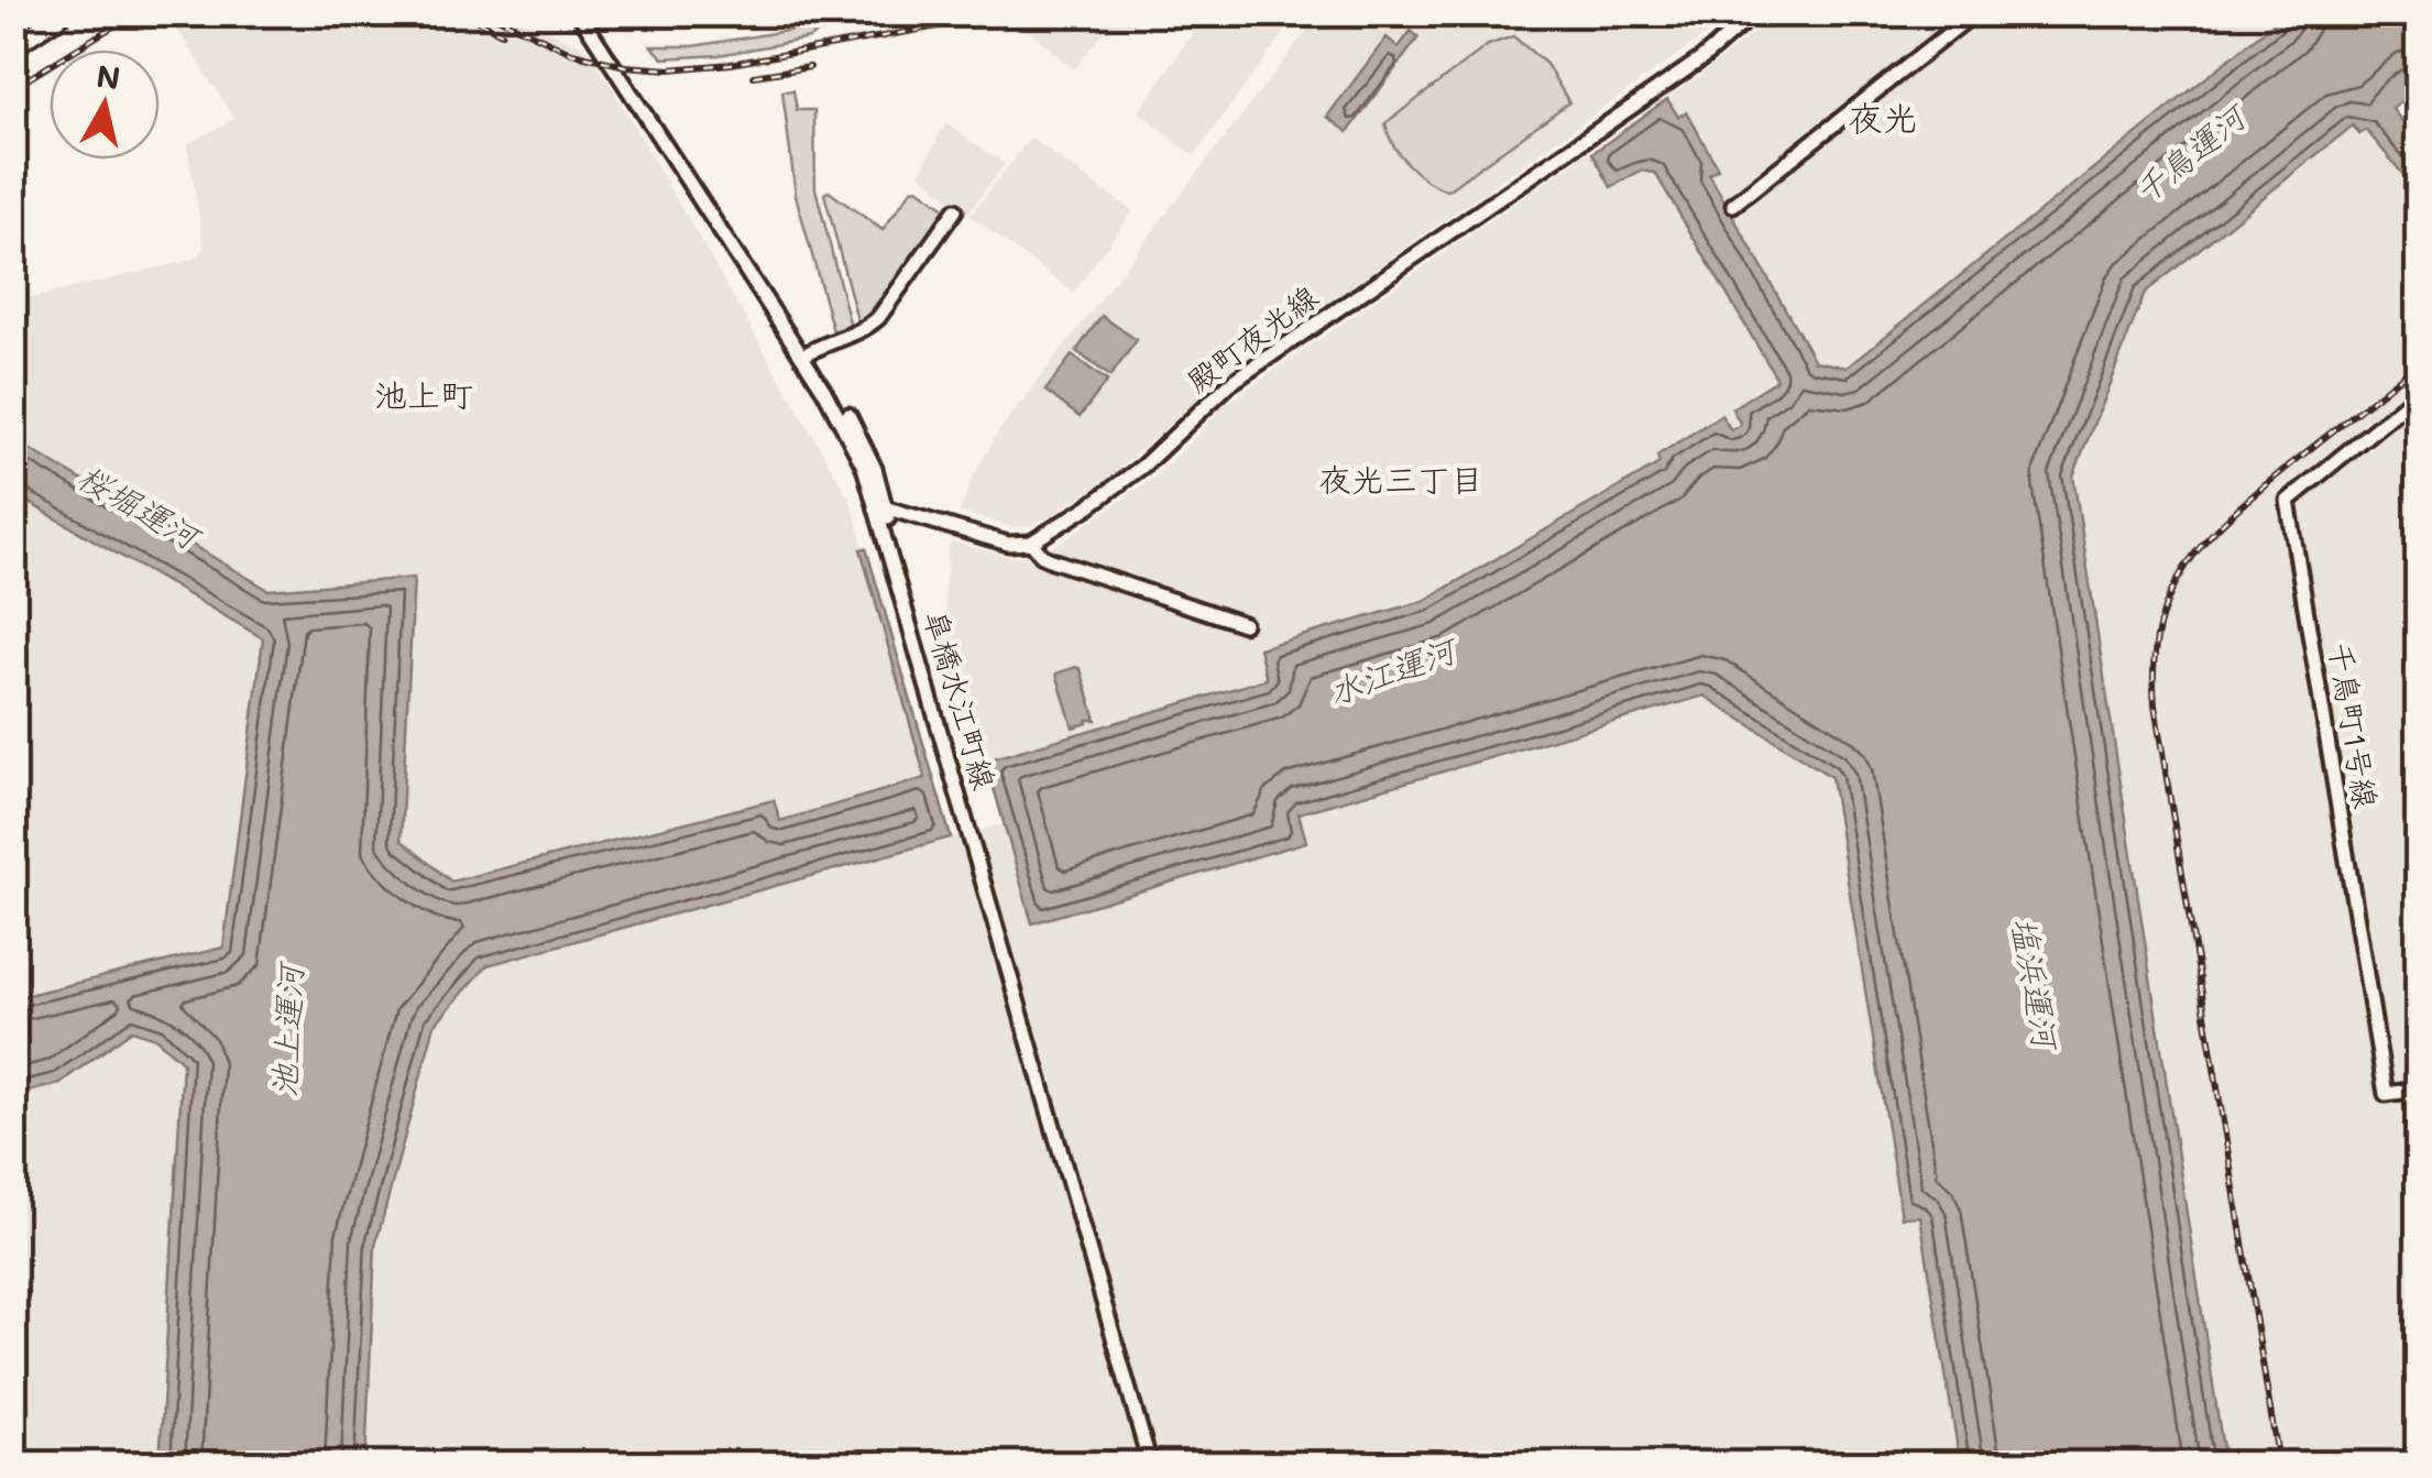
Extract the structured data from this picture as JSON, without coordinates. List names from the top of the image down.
{
  "streets": {
    "street": ["殿町夜光線", "皐橋水江町線", "千鳥町1号線"]
  },
  "districts": ["夜光", "池上町", "夜光三丁目"],
  "water": [
    "千鳥運河",
    "桜堀運河",
    "水江運河",
    "塩浜運河",
    "池上運河"
  ],
  "north": "top"
}
